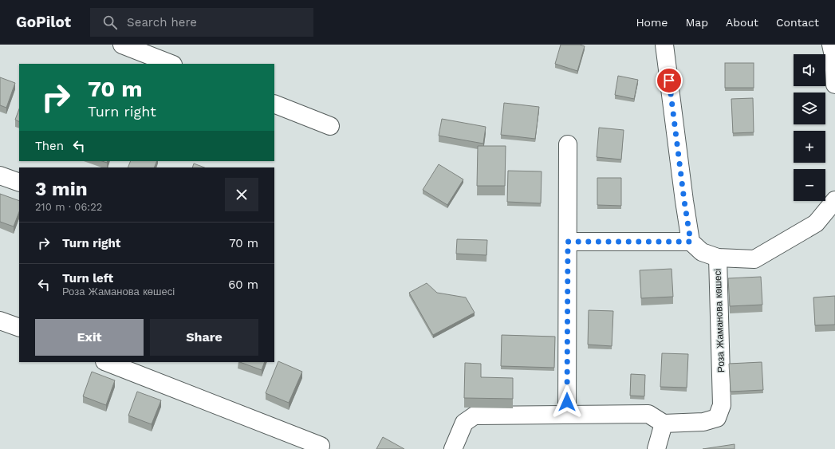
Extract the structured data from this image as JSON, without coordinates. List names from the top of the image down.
{
  "streets": {
    "street": ["Роза Жаманова көшесі"]
  },
  "page": {
    "header": "GoPilot",
    "search": "Search here",
    "nav": [
      "Home",
      "Map",
      "About",
      "Contact"
    ],
    "map_buttons": ["+", "−"],
    "turn": ["70 m", "Turn right"],
    "then": "Then",
    "heading": ["3 min", "210 m · 06:22"],
    "list": [
      {
        "name": "Turn right",
        "value": "70 m"
      },
      {
        "name": "Turn left",
        "note": "Роза Жаманова көшесі",
        "value": "60 m"
      }
    ],
    "buttons": ["Exit", "Share"]
  }
}
